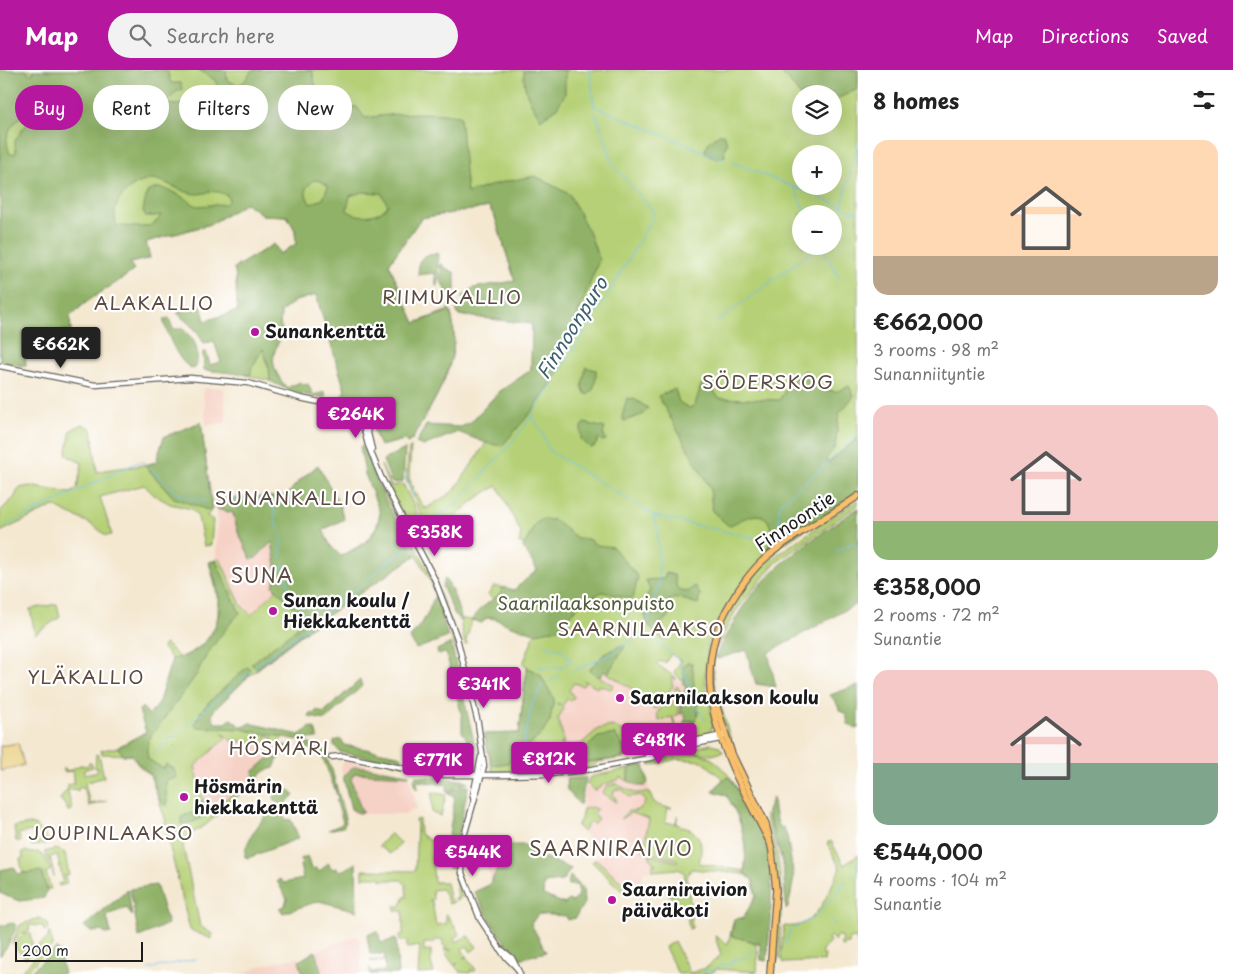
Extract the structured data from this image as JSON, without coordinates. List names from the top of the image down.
{
  "streets": {
    "main road": ["Finnoontie"]
  },
  "districts": [
    "RIIMUKALLIO",
    "ALAKALLIO",
    "SÖDERSKOG",
    "SUNANKALLIO",
    "SUNA",
    "SAARNILAAKSO",
    "YLÄKALLIO",
    "HÖSMÄRI",
    "JOUPINLAAKSO",
    "SAARNIRAIVIO"
  ],
  "water": ["Finnoonpuro"],
  "parks": ["Saarnilaaksonpuisto"],
  "places": [
    "Sunankenttä",
    "Sunan koulu / Hiekkakenttä",
    "Saarnilaakson koulu",
    "Hösmärin hiekkakenttä",
    "Saarniraivion päiväkoti"
  ],
  "scale_bar": "200 m",
  "page": {
    "header": "Map",
    "search": "Search here",
    "nav": ["Map", "Directions", "Saved"],
    "heading": "8 homes",
    "map_buttons": ["+", "−"],
    "chip": [
      "Buy",
      "Rent",
      "Filters",
      "New"
    ],
    "list": [
      {
        "name": "€662,000",
        "note": "3 rooms · 98 m² · Sunanniityntie"
      },
      {
        "name": "€358,000",
        "note": "2 rooms · 72 m² · Sunantie"
      },
      {
        "name": "€544,000",
        "note": "4 rooms · 104 m² · Sunantie"
      }
    ],
    "price": [
      "€662K",
      "€264K",
      "€358K",
      "€341K",
      "€481K",
      "€812K",
      "€771K",
      "€544K"
    ],
    "scale": "200 m"
  }
}
